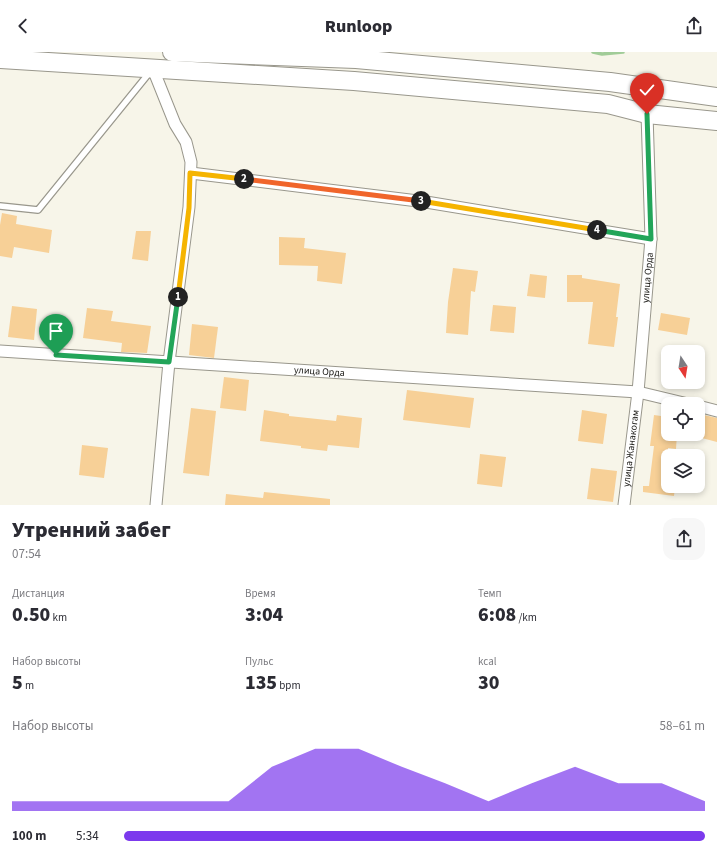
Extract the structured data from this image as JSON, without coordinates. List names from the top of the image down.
{
  "streets": {
    "street": ["улица Орда", "улица Жанакогам"]
  },
  "crossings": [
    ["улица Орда", "улица Жанакогам"]
  ],
  "north": "bottom",
  "page": {
    "header": "Runloop",
    "pins": [
      "2",
      "3",
      "4",
      "1"
    ],
    "heading": ["Утренний забег", "07:54"],
    "stats": [
      ["Дистанция", "0.50 km"],
      ["Время", "3:04"],
      ["Темп", "6:08 /km"],
      ["Набор высоты", "5 m"],
      ["Пульс", "135 bpm"],
      ["kcal", "30"]
    ],
    "chart": ["Набор высоты", "58–61 m"],
    "list": [
      {
        "name": "100 m",
        "note": "5:34"
      }
    ]
  }
}
